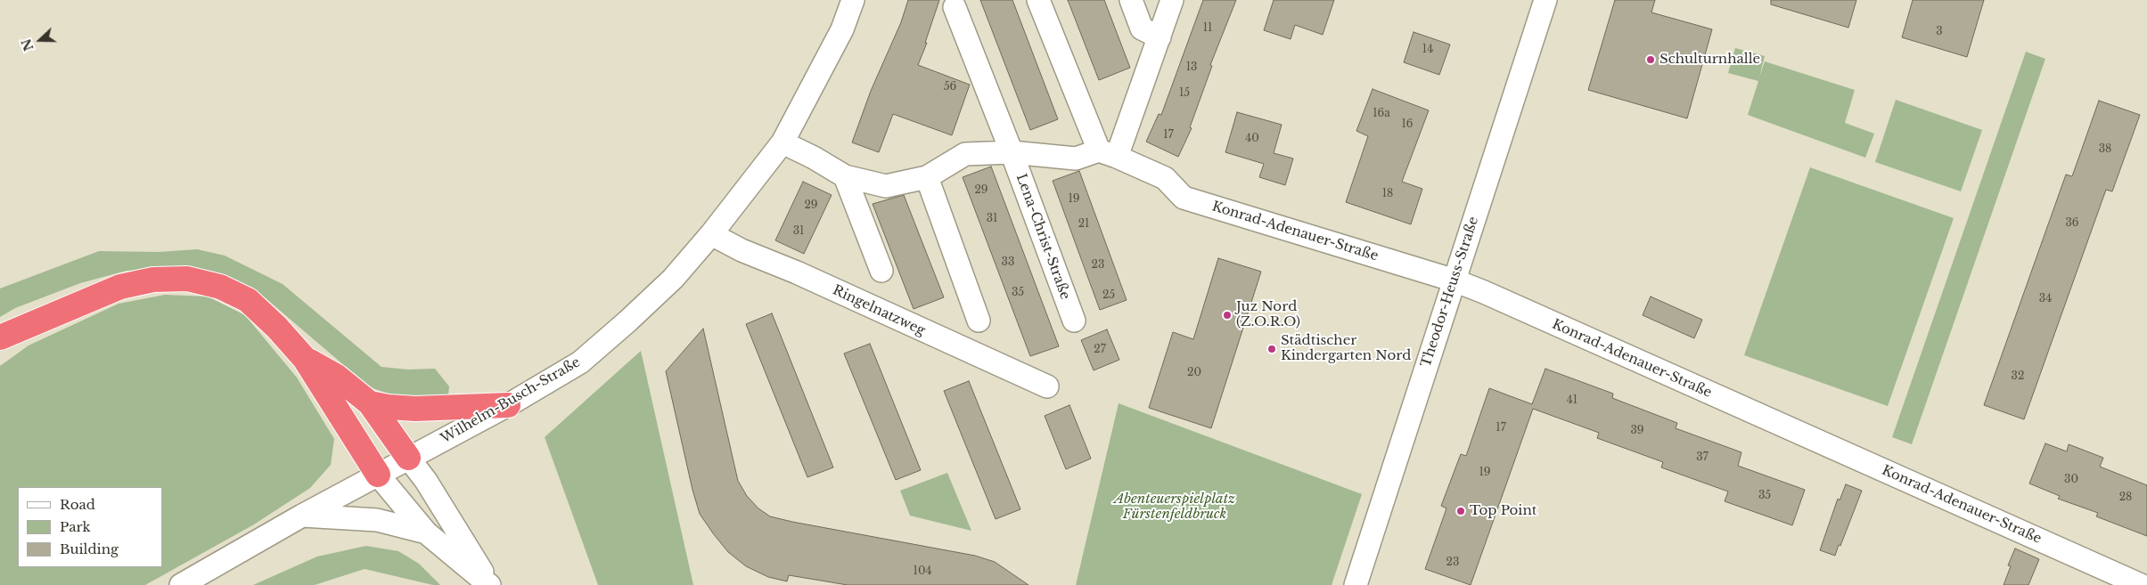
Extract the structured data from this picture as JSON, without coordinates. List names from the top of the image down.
{
  "streets": {
    "street": [
      "Konrad-Adenauer-Straße",
      "Lena-Christ-Straße",
      "Theodor-Heuss-Straße",
      "Ringelnatzweg",
      "Wilhelm-Busch-Straße"
    ]
  },
  "crossings": [
    ["Konrad-Adenauer-Straße", "Lena-Christ-Straße"],
    ["Konrad-Adenauer-Straße", "Theodor-Heuss-Straße"],
    ["Lena-Christ-Straße", "Wilhelm-Busch-Straße"],
    ["Ringelnatzweg", "Wilhelm-Busch-Straße"]
  ],
  "parks": ["Abenteuerspielplatz Fürstenfeldbruck"],
  "places": [
    "Schulturnhalle",
    "Juz Nord (Z.O.R.O)",
    "Städtischer Kindergarten Nord",
    "Top Point"
  ],
  "house_numbers": [
    "11",
    "3",
    "14",
    "13",
    "56",
    "15",
    "16a",
    "16",
    "17",
    "40",
    "38",
    "29",
    "18",
    "19",
    "29",
    "31",
    "36",
    "21",
    "31",
    "33",
    "23",
    "35",
    "25",
    "34",
    "27",
    "20",
    "32",
    "41",
    "17",
    "39",
    "37",
    "19",
    "30",
    "35",
    "28",
    "23",
    "104"
  ],
  "legend": ["Road", "Park", "Building"],
  "north": "left"
}
